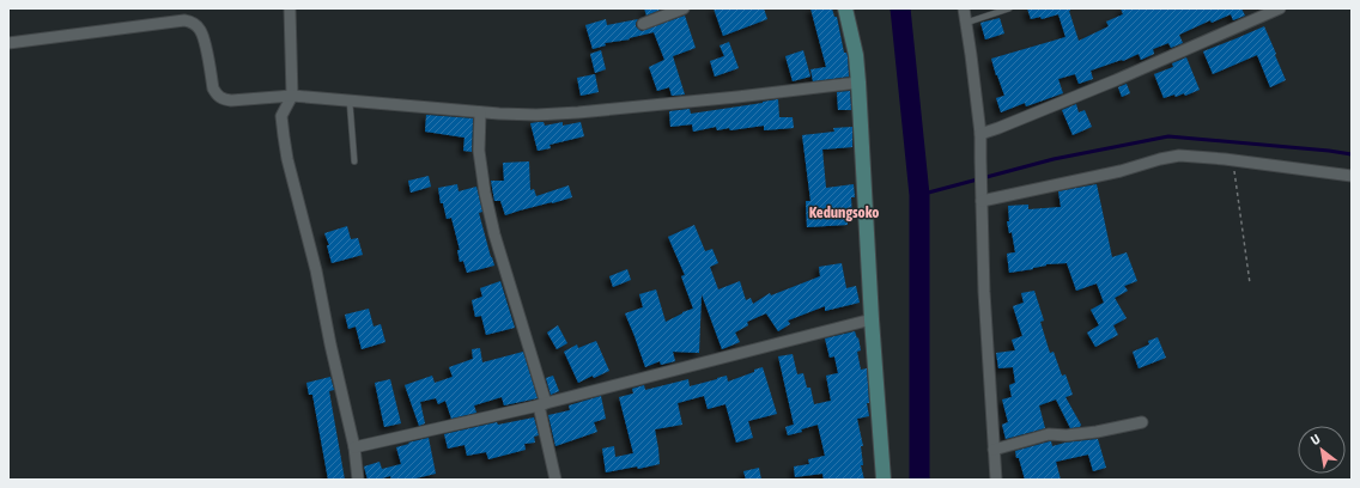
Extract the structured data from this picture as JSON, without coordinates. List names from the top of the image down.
{
  "districts": ["Kedungsoko"],
  "north": "top left"
}
